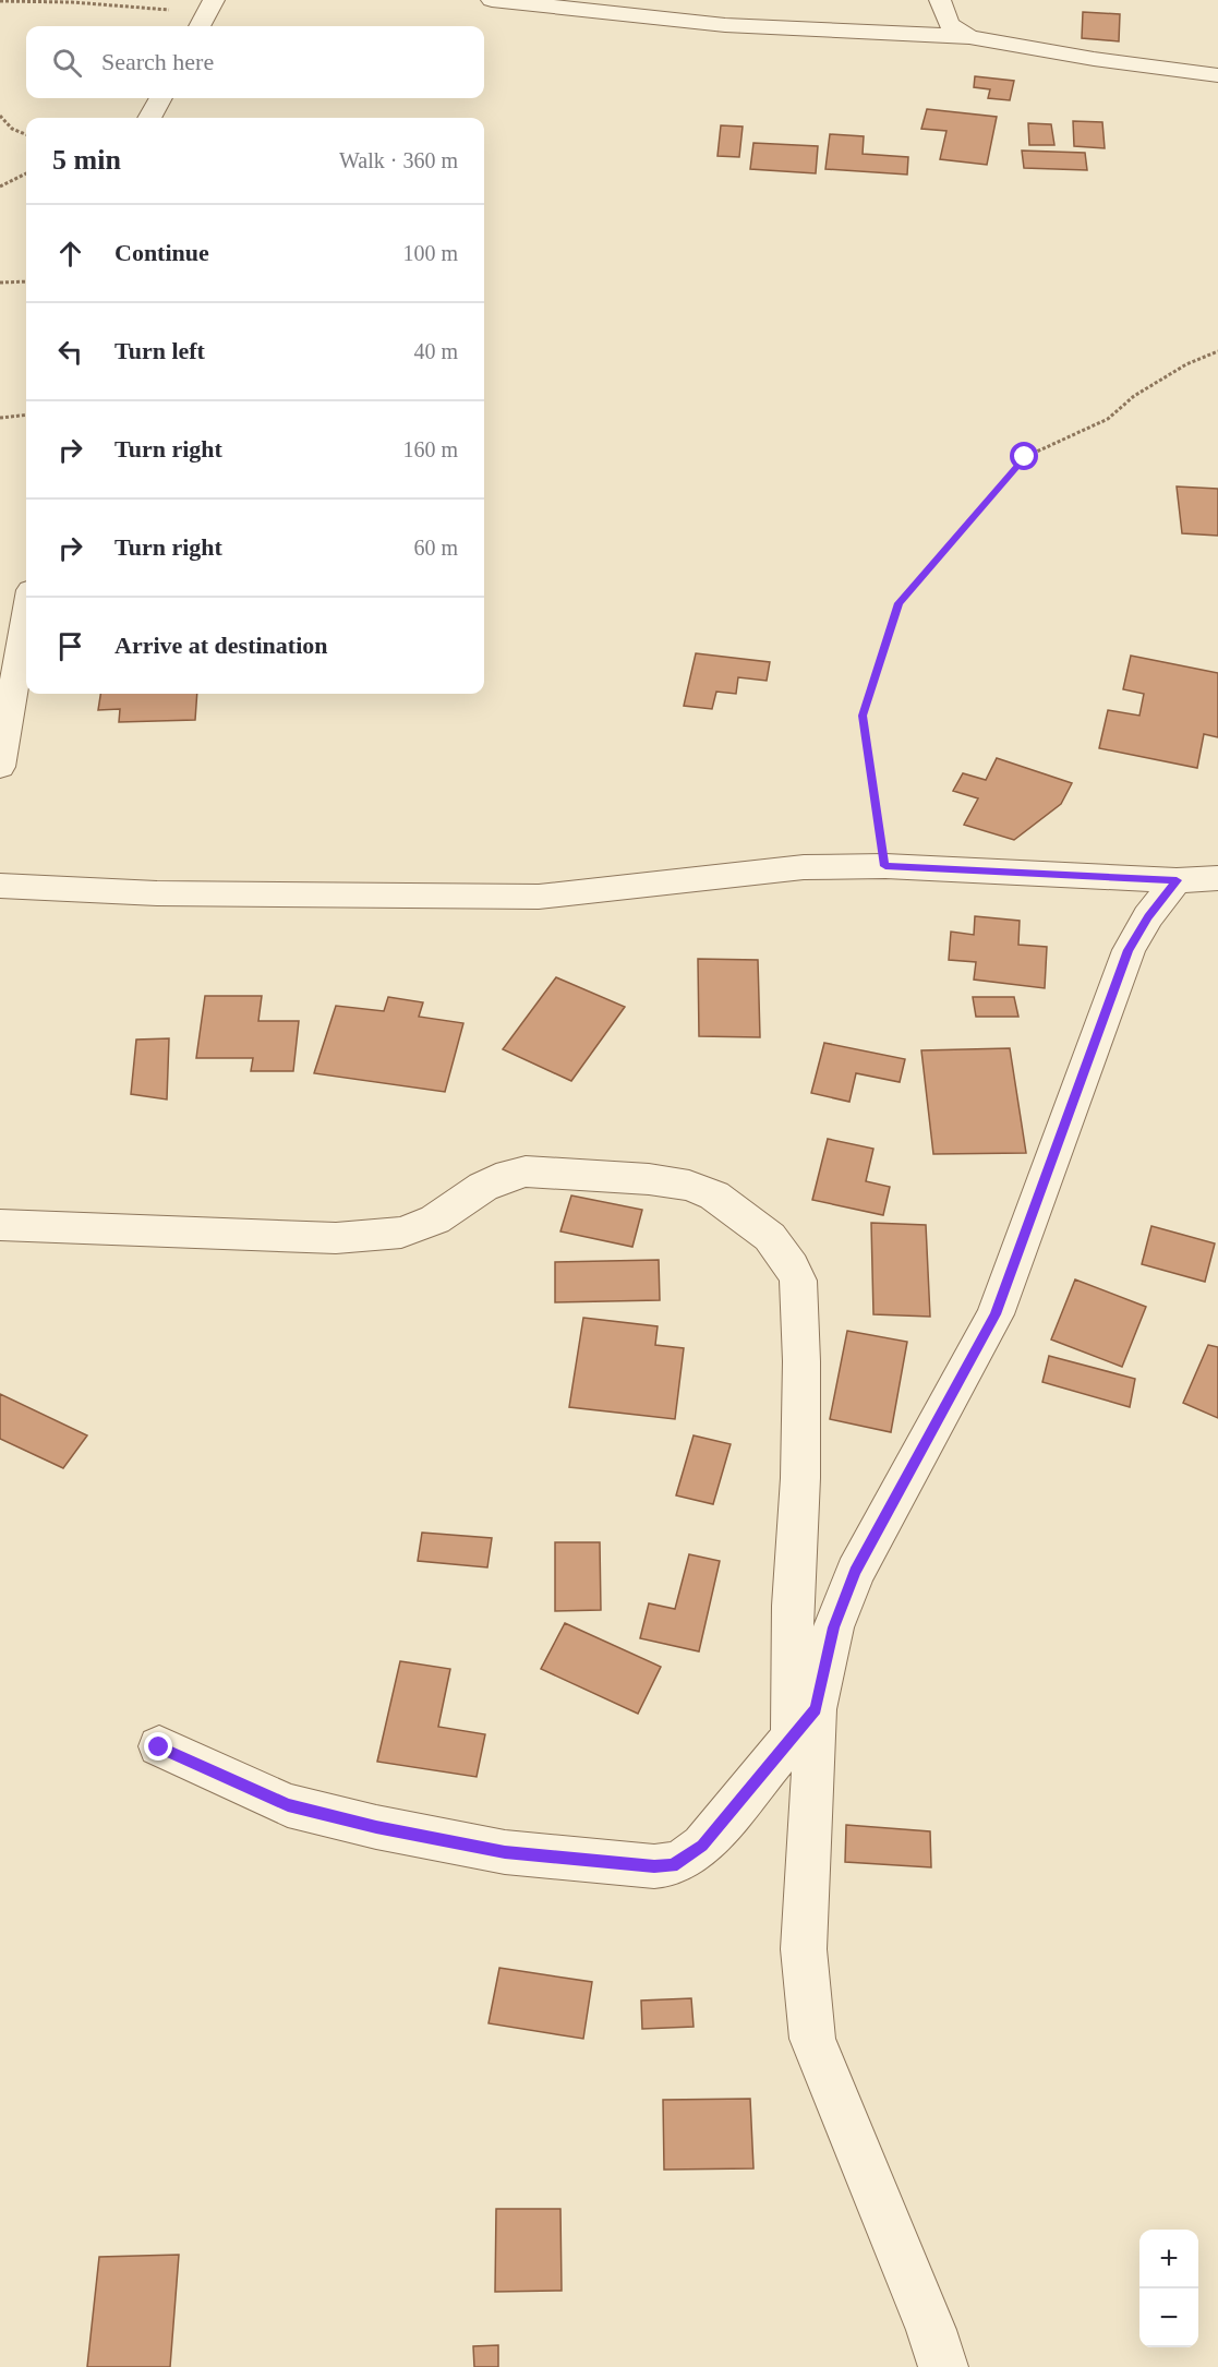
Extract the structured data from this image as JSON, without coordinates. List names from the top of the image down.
{
  "page": {
    "search": "Search here",
    "heading": ["5 min", "Walk · 360 m"],
    "list": [
      ["Continue", "100 m"],
      ["Turn left", "40 m"],
      ["Turn right", "160 m"],
      ["Turn right", "60 m"],
      "Arrive at destination"
    ],
    "map_buttons": ["+", "−"]
  }
}
